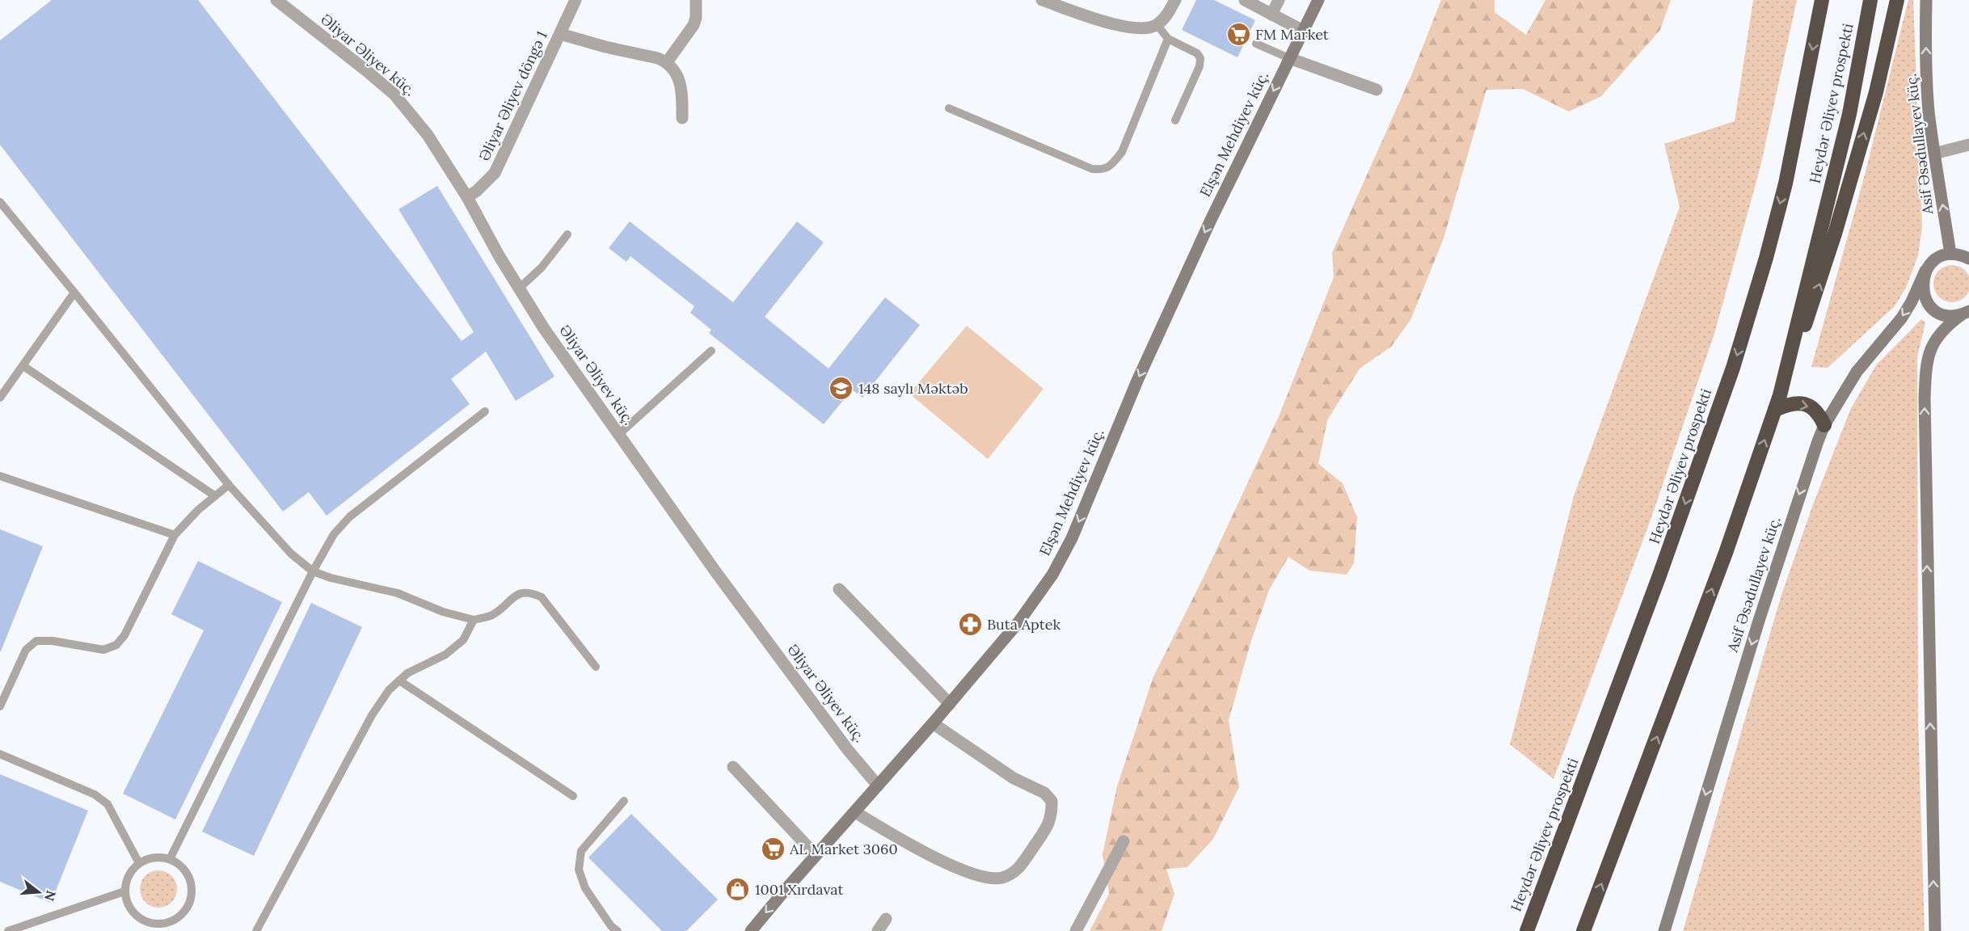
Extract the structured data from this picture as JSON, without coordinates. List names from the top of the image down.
{
  "streets": {
    "highway": ["Heydər Əliyev prospekti"],
    "main road": ["Elşən Mehdiyev küç.", "Asif Əsədullayev küç."],
    "street": ["Əliyar Əliyev küç.", "Əliyar Əliyev döngə 1"]
  },
  "crossings": [
    ["Əliyar Əliyev küç.", "Əliyar Əliyev döngə 1"],
    ["Əliyar Əliyev küç.", "Elşən Mehdiyev küç."]
  ],
  "one_way": ["Elşən Mehdiyev küç."],
  "places": {
    "supermarket": ["FM Market", "AL Market 3060"],
    "school or university": ["148 saylı Məktəb"],
    "pharmacy": ["Buta Aptek"],
    "shop": ["1001 Xırdavat"]
  },
  "north": "right"
}
